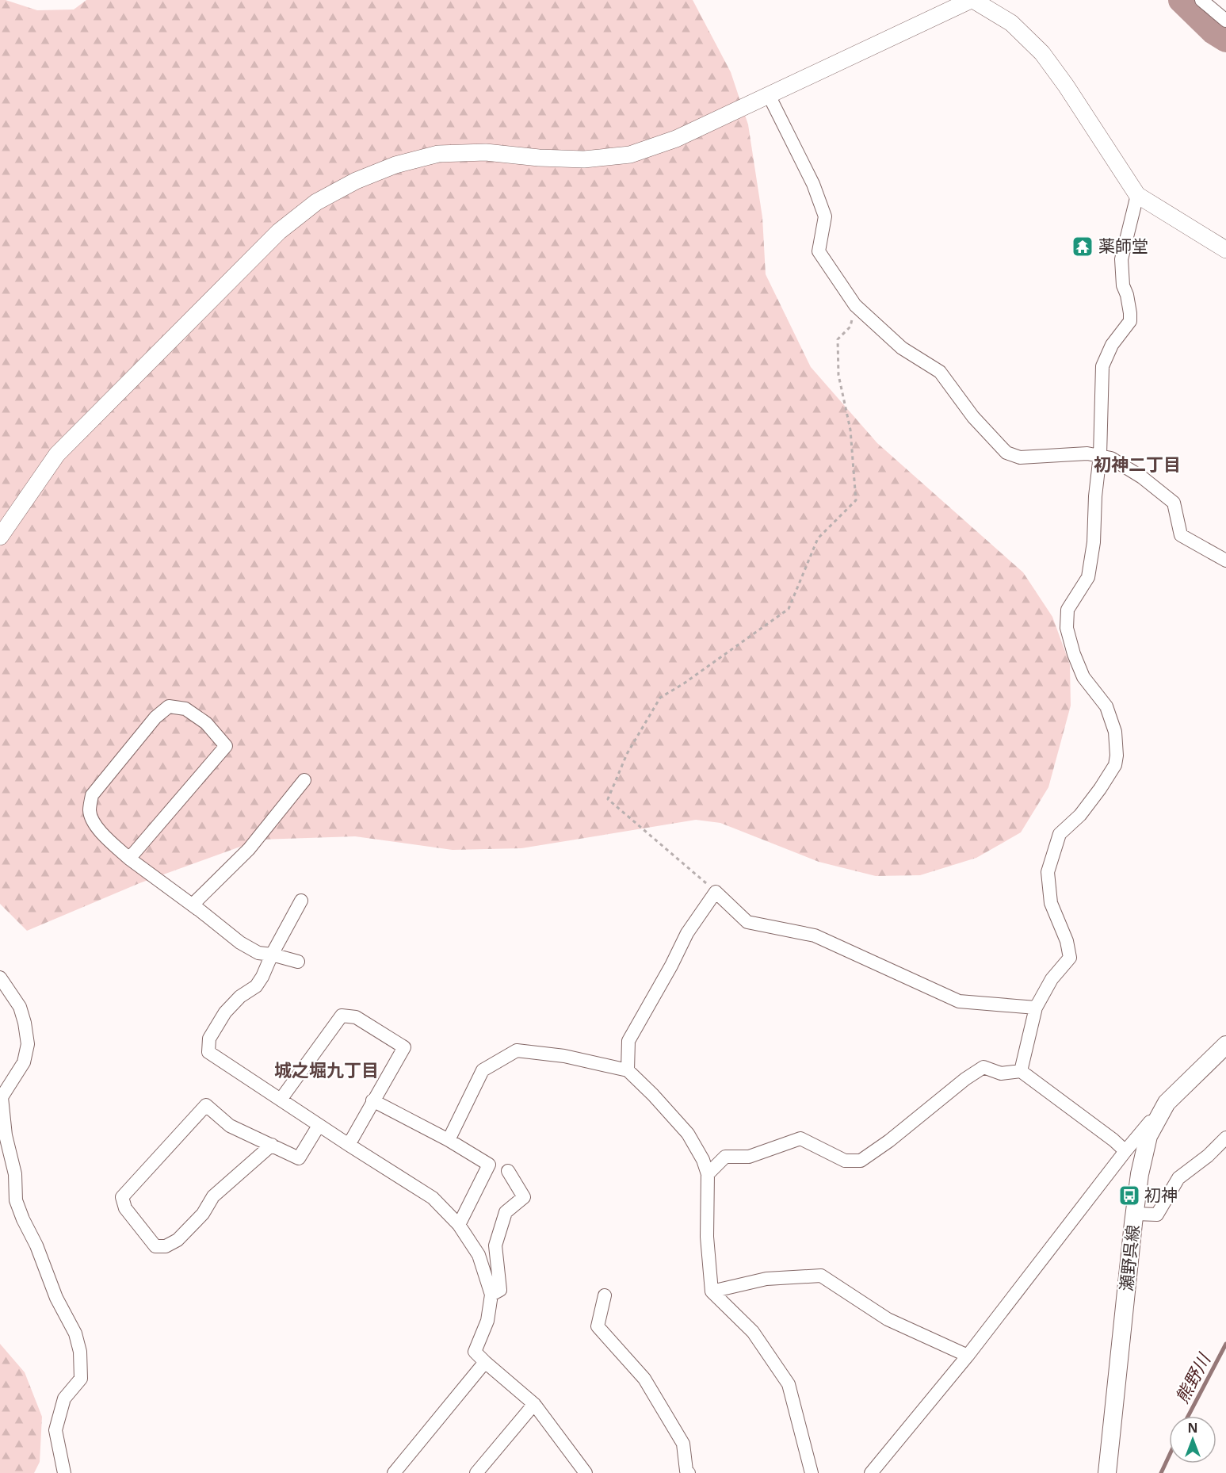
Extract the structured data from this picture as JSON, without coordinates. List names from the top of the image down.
{
  "streets": {
    "main road": ["瀬野呉線"]
  },
  "districts": ["初神二丁目", "城之堀九丁目"],
  "water": ["熊野川"],
  "places": {
    "temple": ["薬師堂"],
    "bus stop": ["初神"]
  },
  "north": "top"
}
